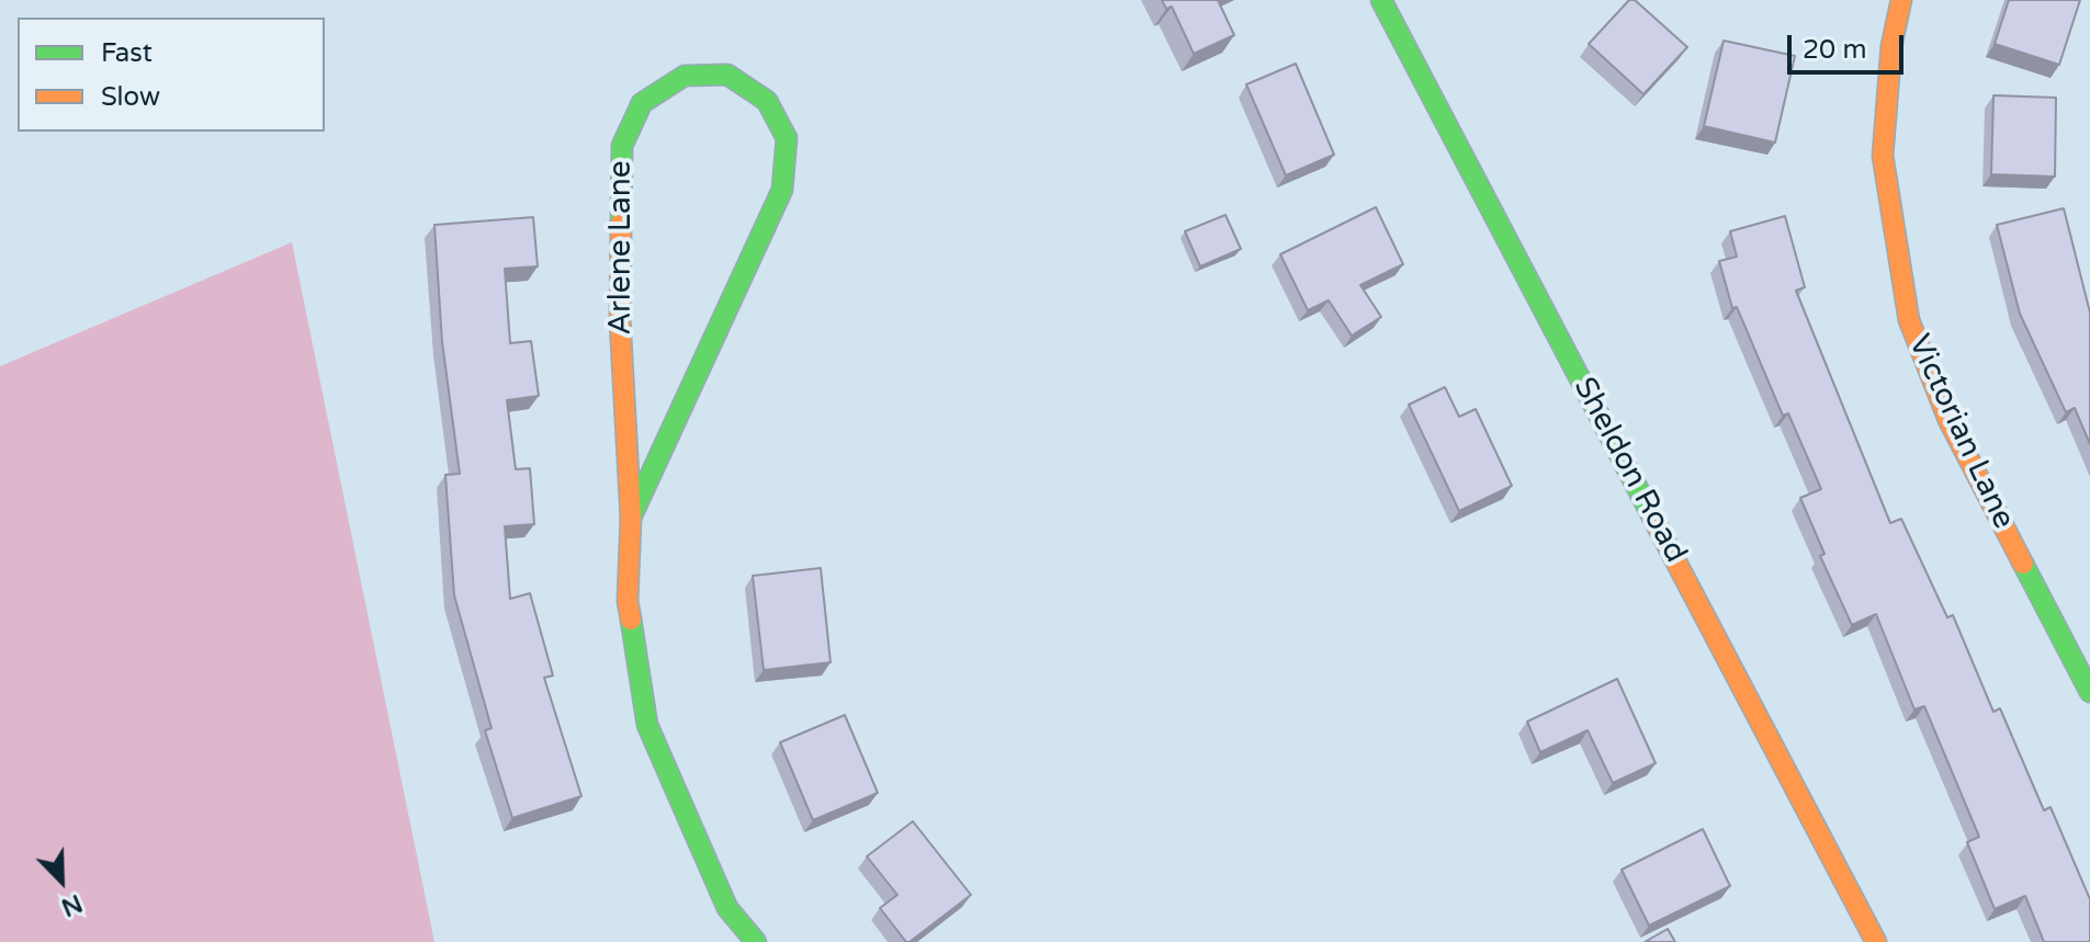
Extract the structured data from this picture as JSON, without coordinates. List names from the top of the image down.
{
  "streets": {
    "street": ["Arlene Lane", "Victorian Lane", "Sheldon Road"]
  },
  "legend": ["Fast", "Slow"],
  "scale_bar": "20 m",
  "north": "bottom right"
}
